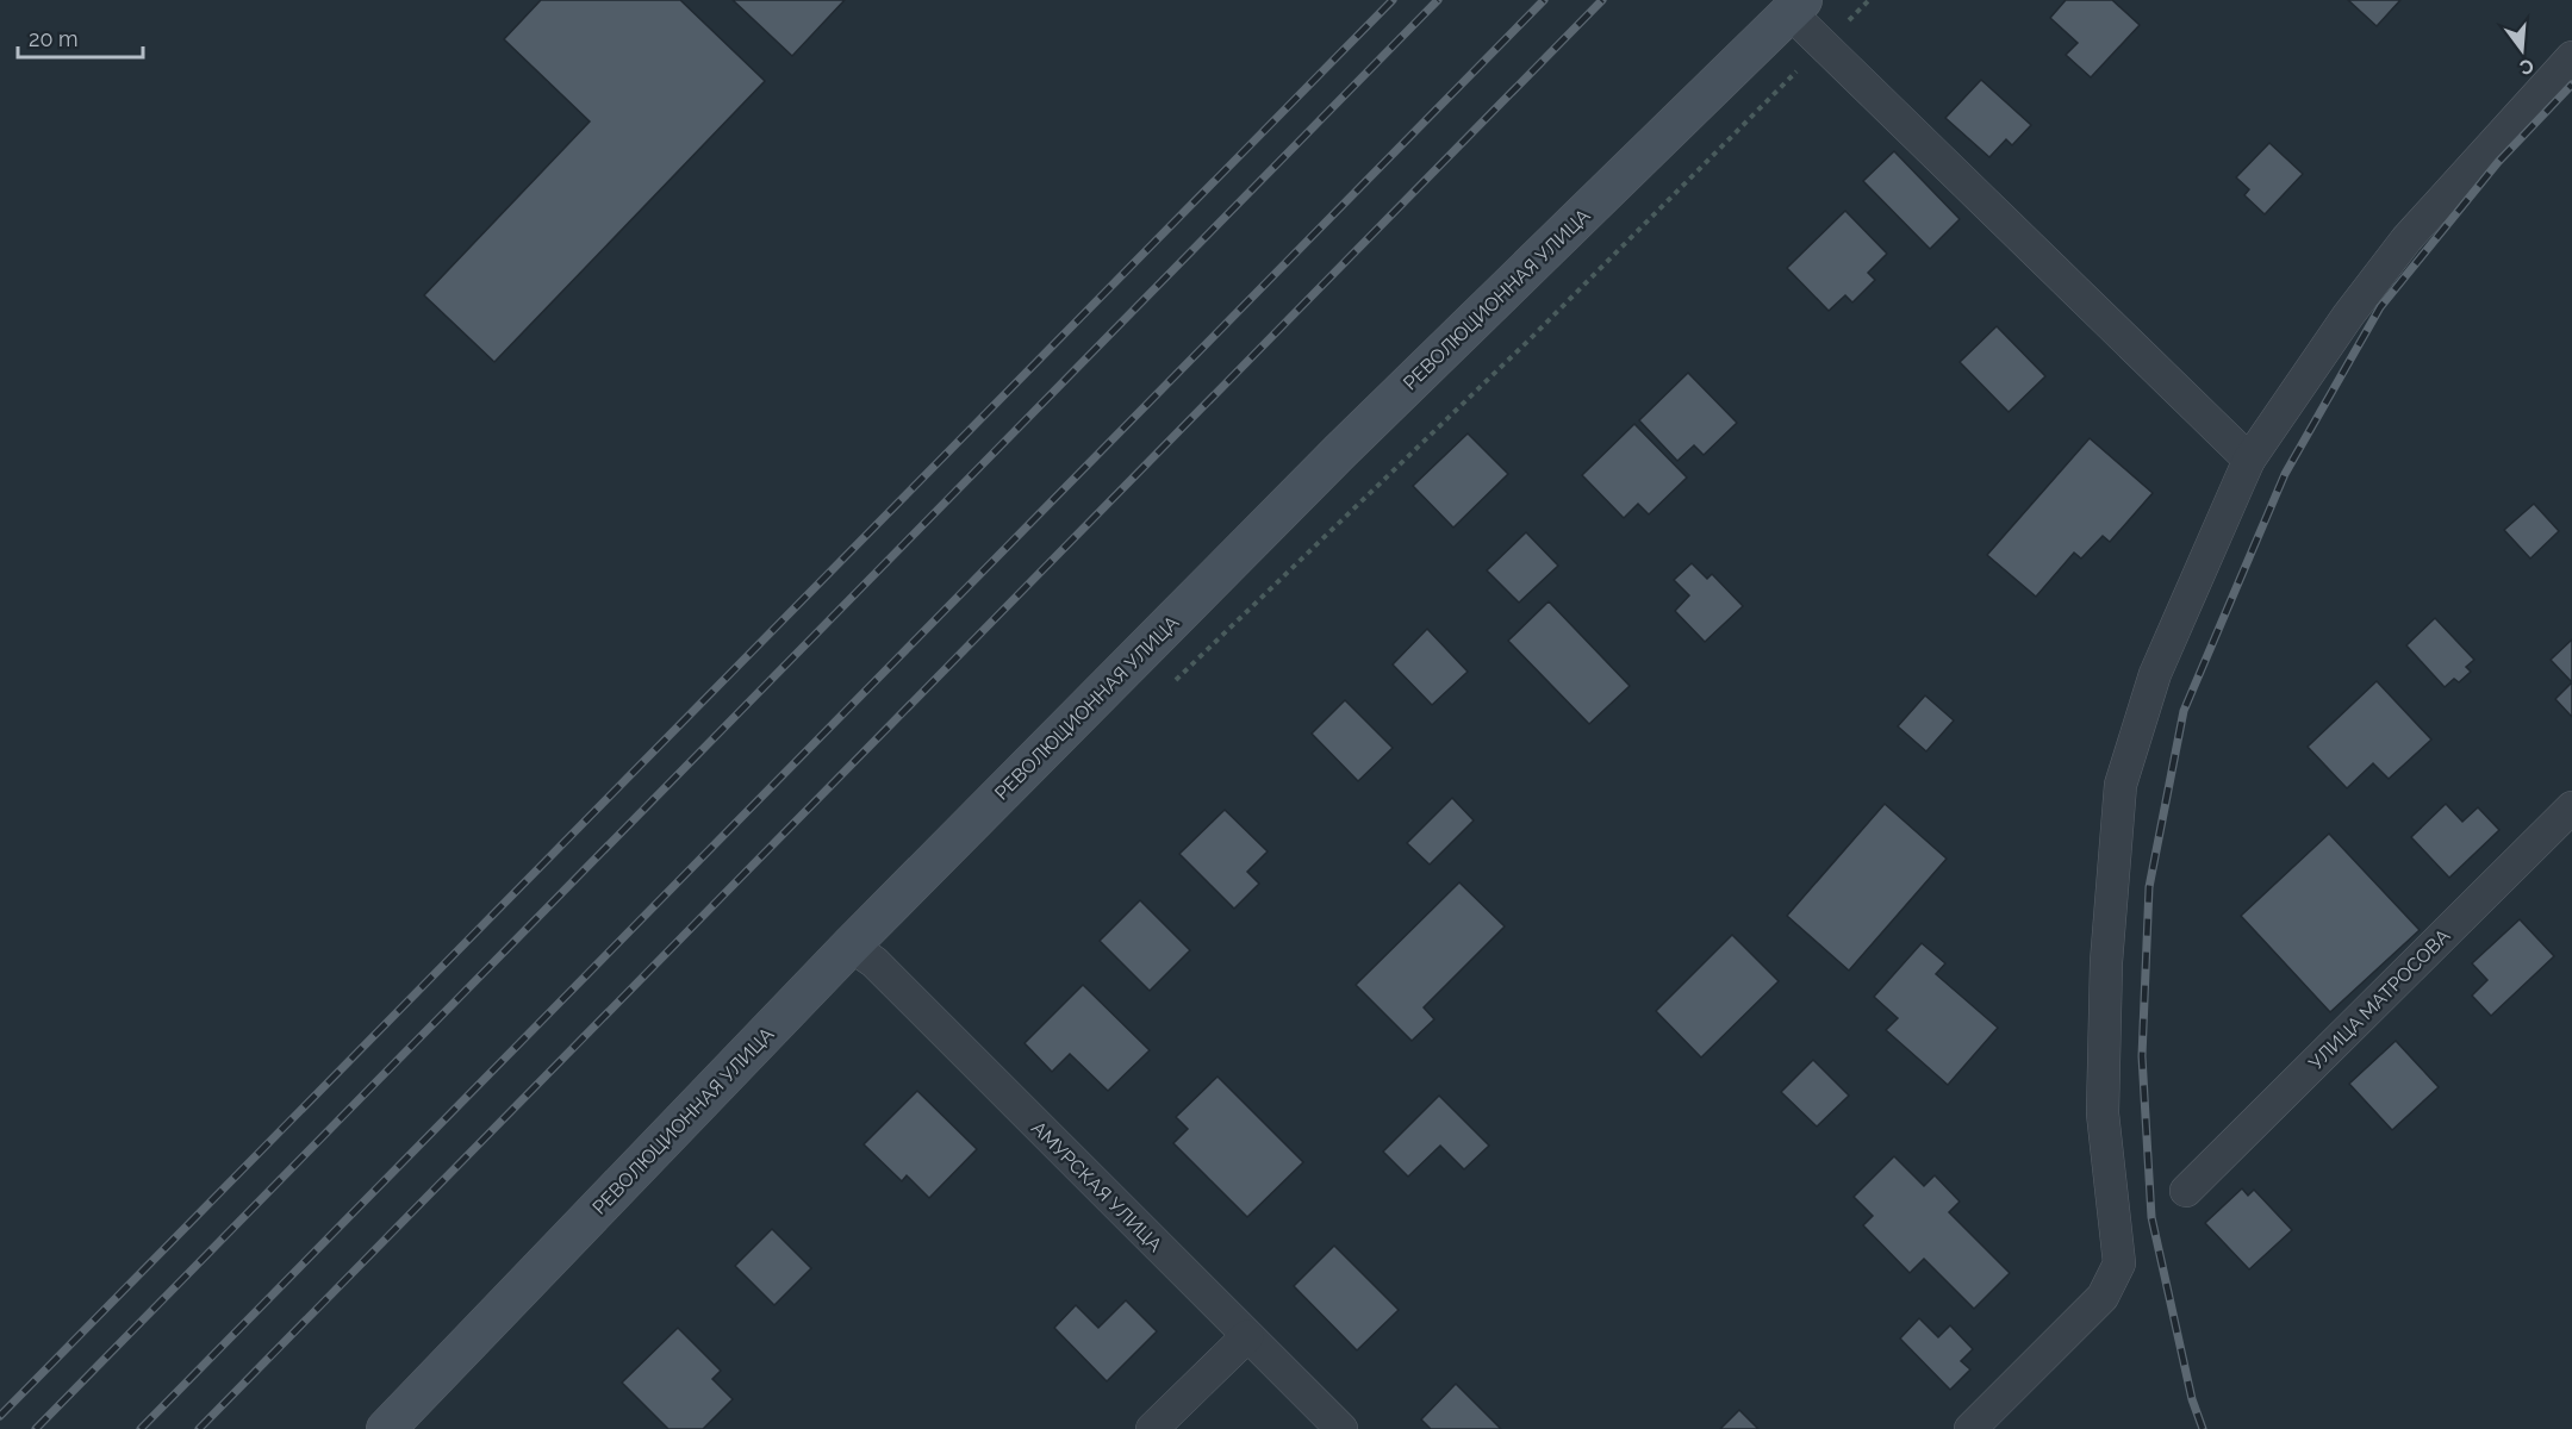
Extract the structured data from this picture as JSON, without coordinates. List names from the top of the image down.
{
  "streets": {
    "main road": ["РЕВОЛЮЦИОННАЯ УЛИЦА"],
    "street": ["УЛИЦА МАТРОСОВА", "АМУРСКАЯ УЛИЦА"]
  },
  "crossings": [
    ["РЕВОЛЮЦИОННАЯ УЛИЦА", "АМУРСКАЯ УЛИЦА"]
  ],
  "scale_bar": "20 m",
  "north": "bottom"
}
